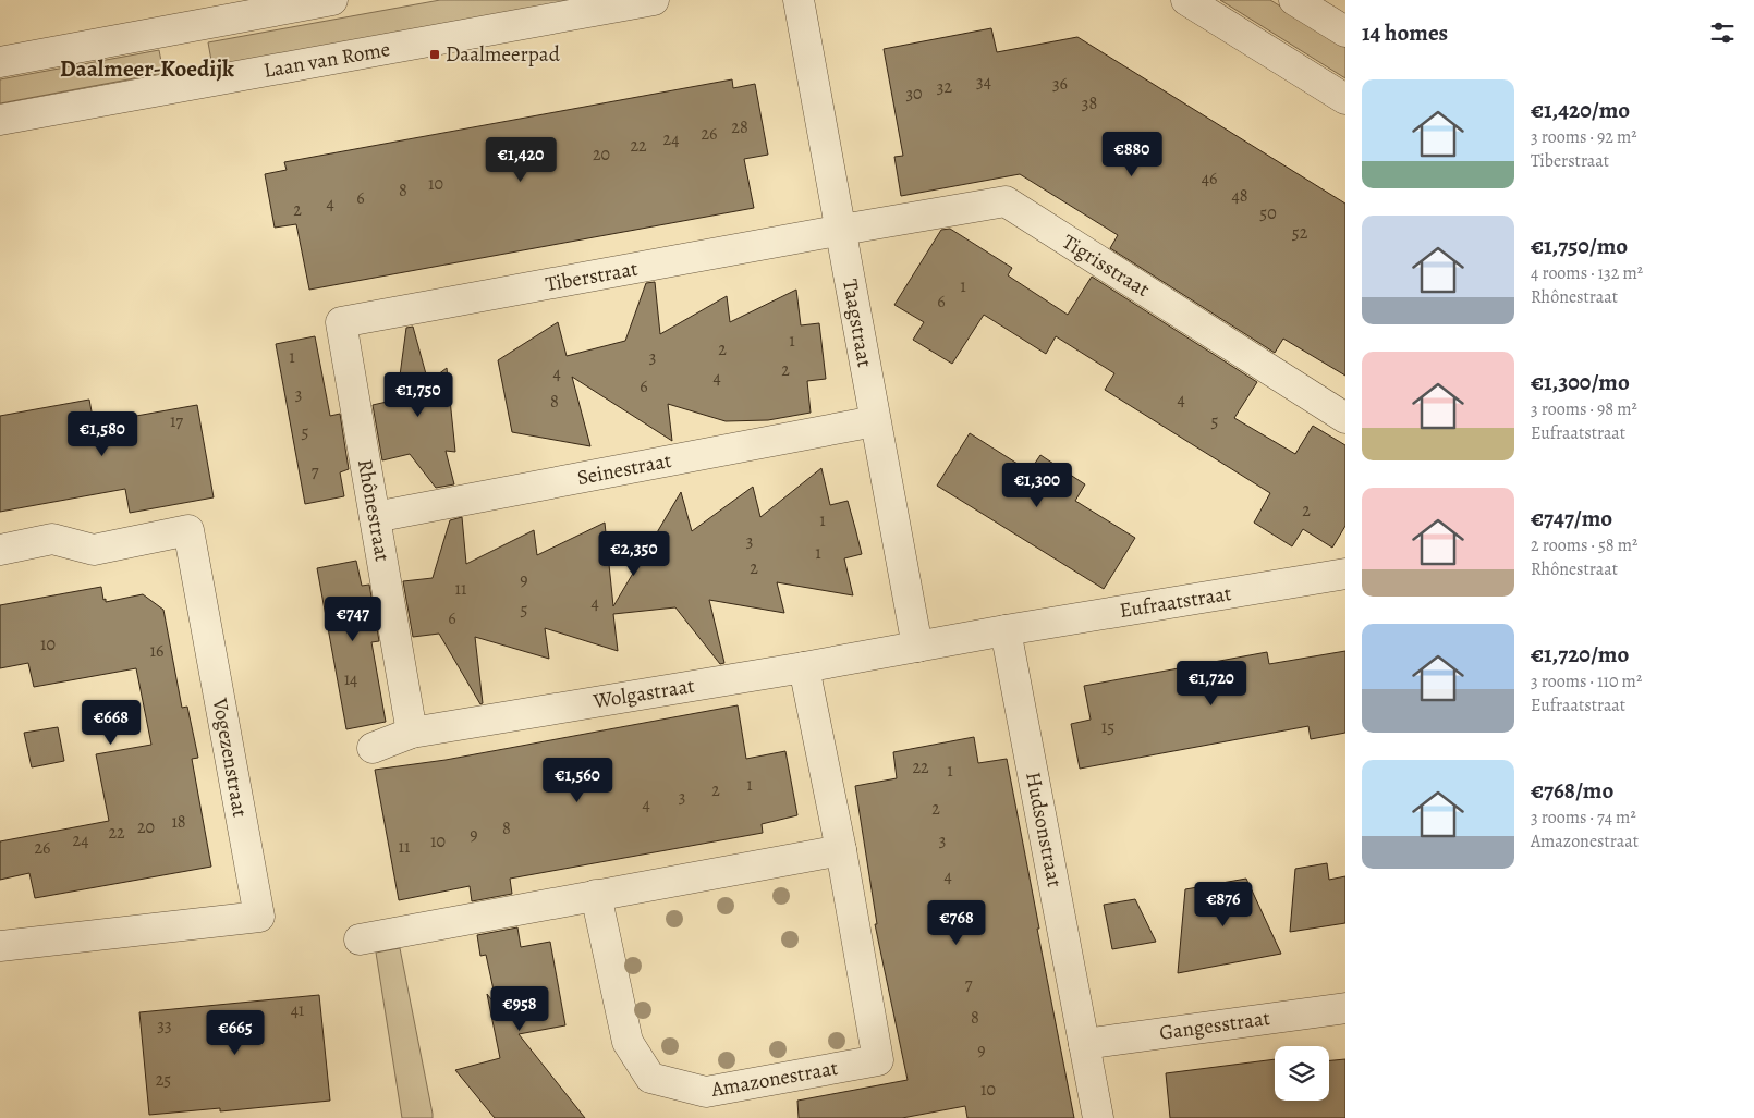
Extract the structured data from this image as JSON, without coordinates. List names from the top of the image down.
{
  "streets": {
    "street": [
      "Laan van Rome",
      "Tigrisstraat",
      "Tiberstraat",
      "Taagstraat",
      "Seinestraat",
      "Rhônestraat",
      "Eufraatstraat",
      "Wolgastraat",
      "Vogezenstraat",
      "Hudsonstraat",
      "Gangesstraat",
      "Amazonestraat"
    ]
  },
  "crossings": [
    ["Tigrisstraat", "Tiberstraat"],
    ["Tigrisstraat", "Taagstraat"],
    ["Tiberstraat", "Taagstraat"],
    ["Tiberstraat", "Rhônestraat"],
    ["Taagstraat", "Seinestraat"],
    ["Taagstraat", "Wolgastraat"],
    ["Seinestraat", "Rhônestraat"],
    ["Rhônestraat", "Wolgastraat"],
    ["Eufraatstraat", "Hudsonstraat"],
    ["Wolgastraat", "Amazonestraat"],
    ["Hudsonstraat", "Gangesstraat"]
  ],
  "districts": ["Daalmeer-Koedijk"],
  "places": {
    "transit": ["Daalmeerpad"]
  },
  "house_numbers": [
    "34",
    "36",
    "32",
    "30",
    "38",
    "28",
    "26",
    "24",
    "22",
    "20",
    "46",
    "10",
    "8",
    "48",
    "6",
    "4",
    "2",
    "50",
    "52",
    "1",
    "6",
    "1",
    "2",
    "1",
    "3",
    "2",
    "4",
    "4",
    "6",
    "3",
    "4",
    "8",
    "17",
    "5",
    "5",
    "7",
    "2",
    "1",
    "3",
    "1",
    "2",
    "9",
    "11",
    "4",
    "5",
    "6",
    "10",
    "16",
    "14",
    "15",
    "22",
    "1",
    "1",
    "2",
    "3",
    "4",
    "2",
    "18",
    "20",
    "8",
    "22",
    "9",
    "24",
    "3",
    "10",
    "11",
    "26",
    "4",
    "7",
    "41",
    "8",
    "33",
    "9",
    "25",
    "10"
  ],
  "page": {
    "heading": "14 homes",
    "list": [
      {
        "name": "€1,420/mo",
        "note": "3 rooms · 92 m² · Tiberstraat"
      },
      {
        "name": "€1,750/mo",
        "note": "4 rooms · 132 m² · Rhônestraat"
      },
      {
        "name": "€1,300/mo",
        "note": "3 rooms · 98 m² · Eufraatstraat"
      },
      {
        "name": "€747/mo",
        "note": "2 rooms · 58 m² · Rhônestraat"
      },
      {
        "name": "€1,720/mo",
        "note": "3 rooms · 110 m² · Eufraatstraat"
      },
      {
        "name": "€768/mo",
        "note": "3 rooms · 74 m² · Amazonestraat"
      }
    ],
    "price": [
      "€880",
      "€1,420",
      "€1,750",
      "€1,580",
      "€1,300",
      "€2,350",
      "€747",
      "€1,720",
      "€668",
      "€1,560",
      "€876",
      "€768",
      "€958",
      "€665"
    ]
  }
}
